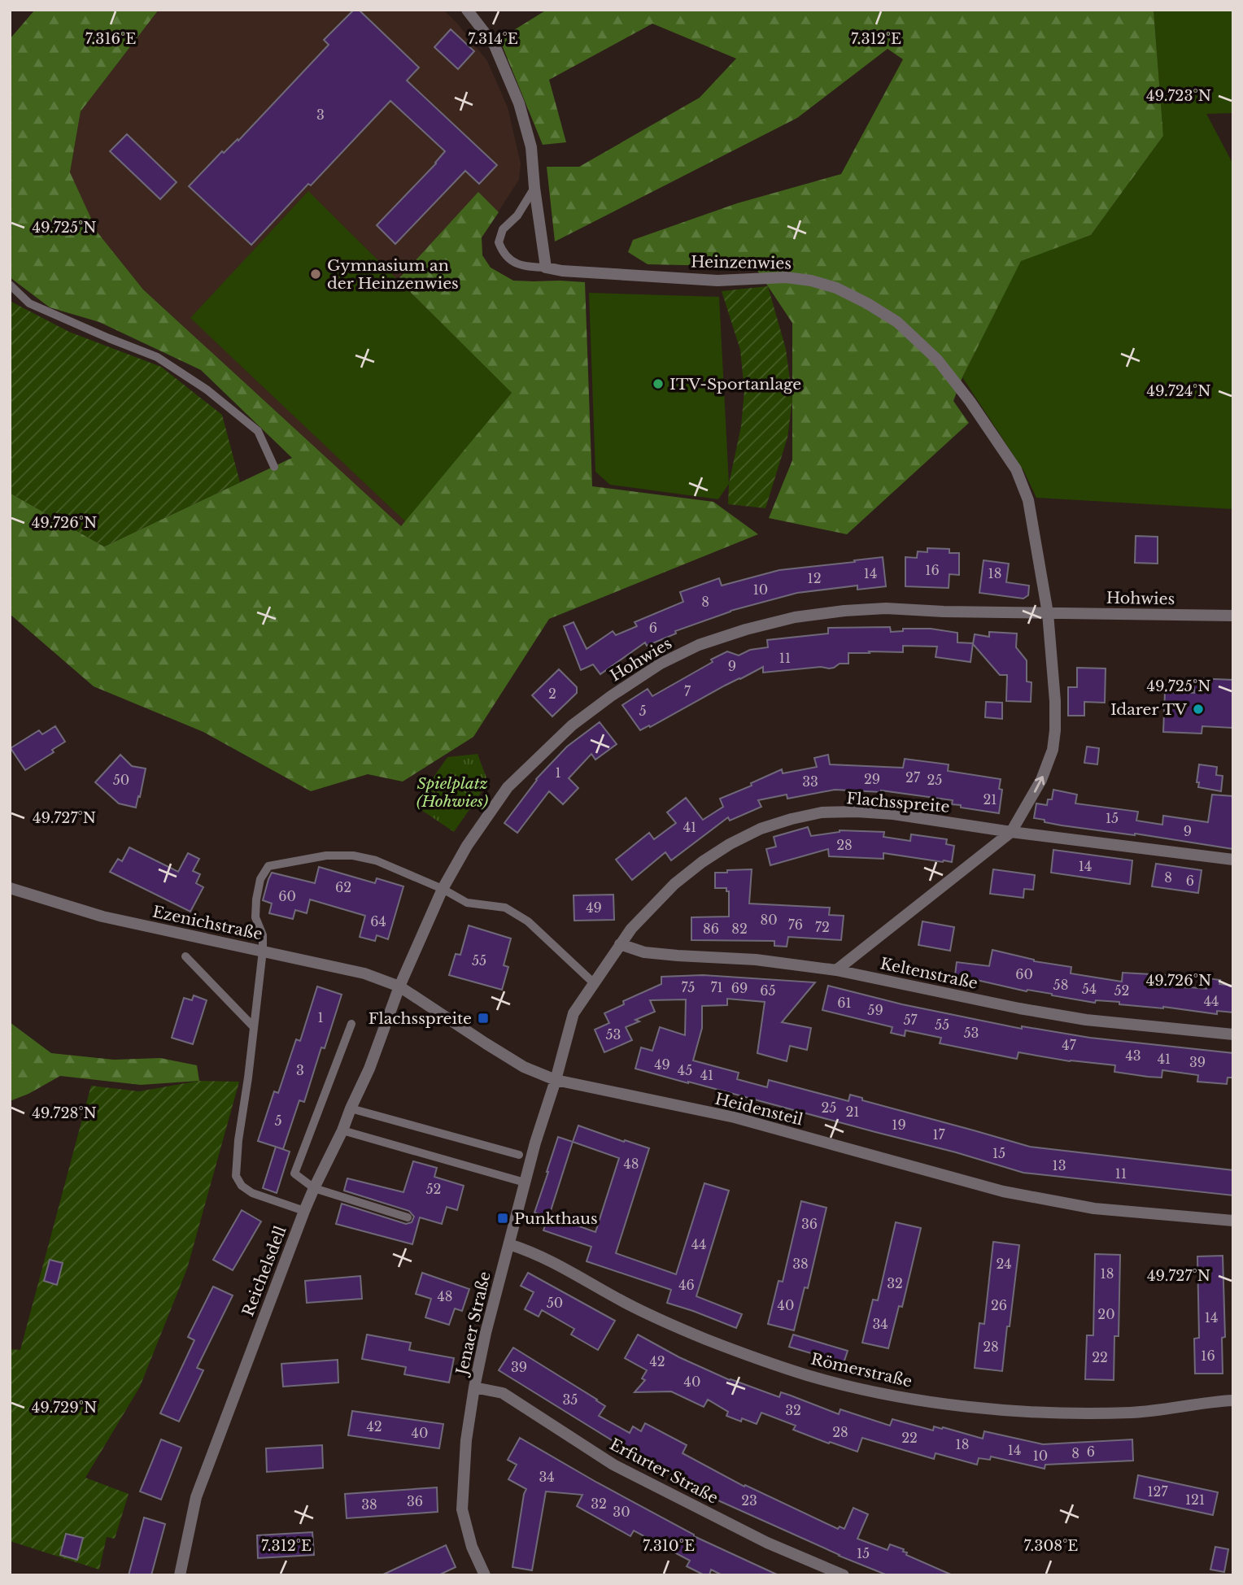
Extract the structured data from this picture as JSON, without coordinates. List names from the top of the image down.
{
  "streets": {
    "street": [
      "Heinzenwies",
      "Hohwies",
      "Flachsspreite",
      "Ezenichstraße",
      "Keltenstraße",
      "Heidensteil",
      "Reichelsdell",
      "Jenaer Straße",
      "Römerstraße",
      "Erfurter Straße"
    ]
  },
  "crossings": [
    ["Heinzenwies", "Hohwies"],
    ["Hohwies", "Ezenichstraße"],
    ["Hohwies", "Heidensteil"],
    ["Hohwies", "Reichelsdell"],
    ["Flachsspreite", "Keltenstraße"],
    ["Flachsspreite", "Heidensteil"],
    ["Flachsspreite", "Jenaer Straße"],
    ["Ezenichstraße", "Heidensteil"],
    ["Ezenichstraße", "Reichelsdell"],
    ["Heidensteil", "Reichelsdell"],
    ["Heidensteil", "Jenaer Straße"],
    ["Jenaer Straße", "Römerstraße"],
    ["Jenaer Straße", "Erfurter Straße"]
  ],
  "parks": ["Spielplatz (Hohwies)"],
  "places": {
    "other": ["Gymnasium an der Heinzenwies", "ITV-Sportanlage", "Idarer TV"],
    "transit": ["Flachsspreite", "Punkthaus"]
  },
  "house_numbers": [
    "3",
    "16",
    "14",
    "18",
    "12",
    "10",
    "8",
    "6",
    "11",
    "9",
    "7",
    "2",
    "5",
    "1",
    "27",
    "29",
    "50",
    "25",
    "33",
    "21",
    "15",
    "41",
    "9",
    "28",
    "14",
    "8",
    "6",
    "62",
    "60",
    "49",
    "80",
    "64",
    "76",
    "72",
    "86",
    "82",
    "55",
    "60",
    "58",
    "75",
    "71",
    "69",
    "54",
    "65",
    "52",
    "44",
    "61",
    "59",
    "1",
    "57",
    "55",
    "53",
    "53",
    "47",
    "43",
    "41",
    "39",
    "49",
    "3",
    "45",
    "41",
    "25",
    "21",
    "5",
    "19",
    "17",
    "15",
    "48",
    "13",
    "11",
    "52",
    "36",
    "44",
    "38",
    "24",
    "18",
    "32",
    "46",
    "48",
    "50",
    "40",
    "26",
    "20",
    "14",
    "34",
    "28",
    "16",
    "22",
    "42",
    "39",
    "40",
    "35",
    "32",
    "42",
    "28",
    "40",
    "22",
    "18",
    "14",
    "6",
    "8",
    "10",
    "34",
    "127",
    "121",
    "23",
    "36",
    "32",
    "38",
    "30",
    "15"
  ],
  "coordinates": [
    "7.314°E",
    "7.316°E",
    "7.312°E",
    "49.723°N",
    "49.725°N",
    "49.724°N",
    "49.726°N",
    "49.727°N",
    "49.728°N",
    "49.729°N",
    "7.310°E",
    "7.308°E"
  ]
}
